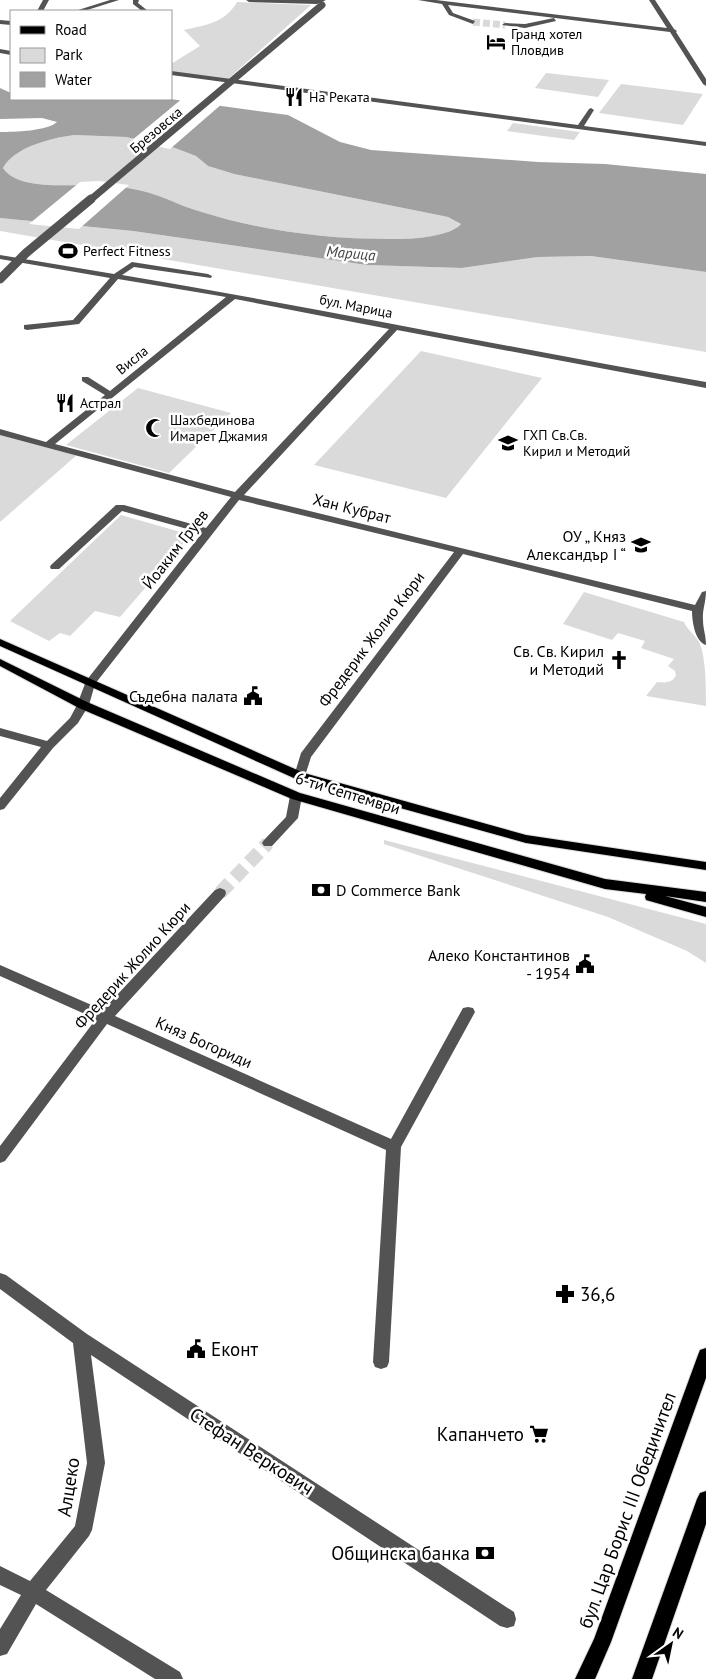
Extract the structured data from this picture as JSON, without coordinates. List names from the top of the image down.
{
  "streets": {
    "main road": ["6-ти Септември", "бул. Цар Борис III Обединител"],
    "street": [
      "Брезовска",
      "бул. Марица",
      "Висла",
      "Хан Кубрат",
      "Йоаким Груев",
      "Фредерик Жолио Кюри",
      "Княз Богориди",
      "Стефан Веркович",
      "Алцеко"
    ]
  },
  "crossings": [
    ["бул. Марица", "Висла"],
    ["бул. Марица", "Йоаким Груев"],
    ["Висла", "Хан Кубрат"],
    ["Хан Кубрат", "Йоаким Груев"],
    ["Хан Кубрат", "Фредерик Жолио Кюри"],
    ["Йоаким Груев", "6-ти Септември"],
    ["Фредерик Жолио Кюри", "6-ти Септември"],
    ["Фредерик Жолио Кюри", "Княз Богориди"],
    ["Стефан Веркович", "Алцеко"]
  ],
  "water": ["Марица"],
  "places": {
    "hotel": ["Гранд хотел Пловдив"],
    "restaurant": ["На Реката", "Астрал"],
    "sports": ["Perfect Fitness"],
    "mosque": ["Шахбединова Имарет Джамия"],
    "school or university": ["ГХП Св.Св. Кирил и Методий", "ОУ „ Княз Александър I “"],
    "church": ["Св. Св. Кирил и Методий"],
    "public building": ["Съдебна палата", "Алеко Константинов - 1954", "Еконт"],
    "bank": ["D Commerce Bank", "Общинска банка"],
    "pharmacy": ["36,6"],
    "supermarket": ["Капанчето"]
  },
  "legend": ["Road", "Park", "Water"],
  "north": "top right"
}
